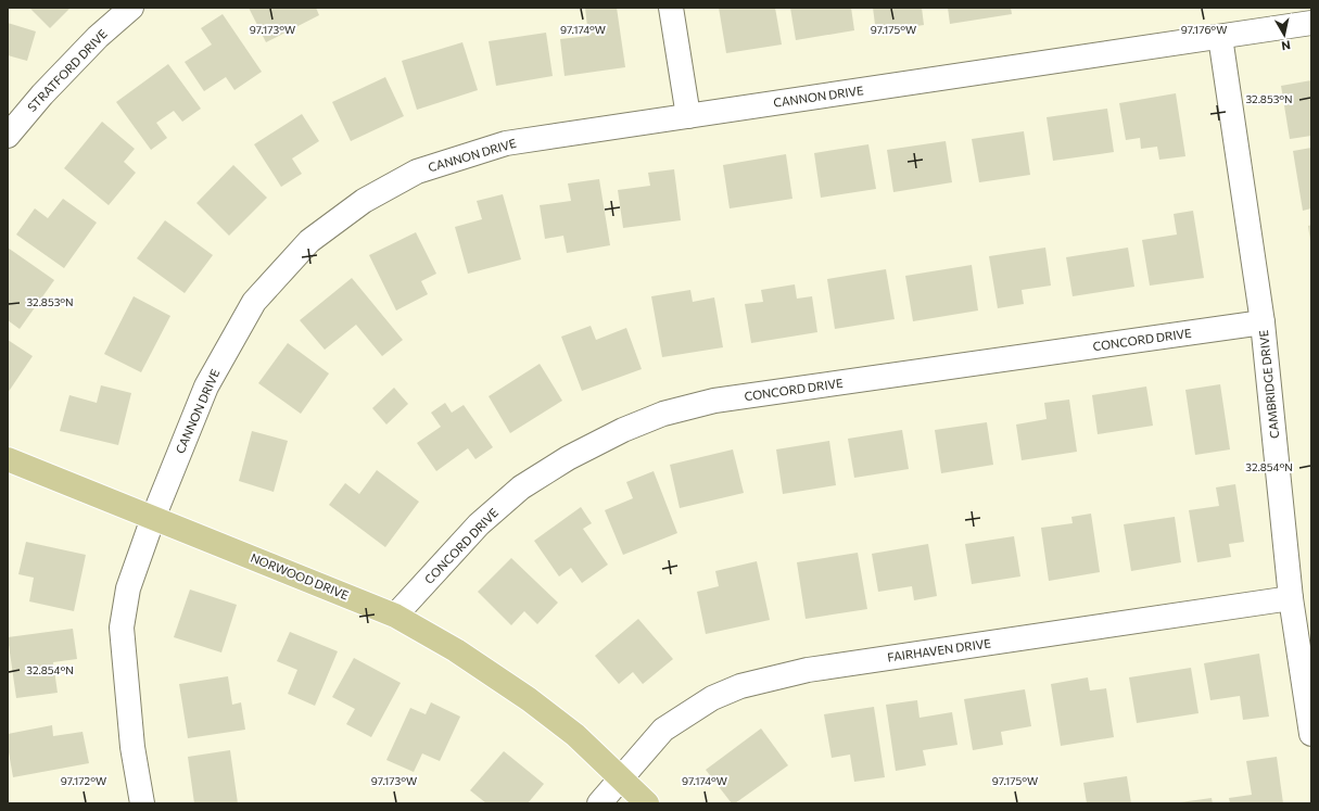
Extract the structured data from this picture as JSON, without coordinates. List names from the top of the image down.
{
  "streets": {
    "main road": ["NORWOOD DRIVE"],
    "street": [
      "STRATFORD DRIVE",
      "CANNON DRIVE",
      "CONCORD DRIVE",
      "CAMBRIDGE DRIVE",
      "FAIRHAVEN DRIVE"
    ]
  },
  "crossings": [
    ["CANNON DRIVE", "CAMBRIDGE DRIVE"],
    ["CANNON DRIVE", "NORWOOD DRIVE"],
    ["CONCORD DRIVE", "CAMBRIDGE DRIVE"],
    ["CONCORD DRIVE", "NORWOOD DRIVE"],
    ["CAMBRIDGE DRIVE", "FAIRHAVEN DRIVE"],
    ["NORWOOD DRIVE", "FAIRHAVEN DRIVE"]
  ],
  "north": "bottom",
  "coordinates": [
    "97.176°W",
    "97.173°W",
    "97.174°W",
    "97.175°W",
    "32.853°N",
    "32.854°N",
    "97.172°W"
  ]
}
